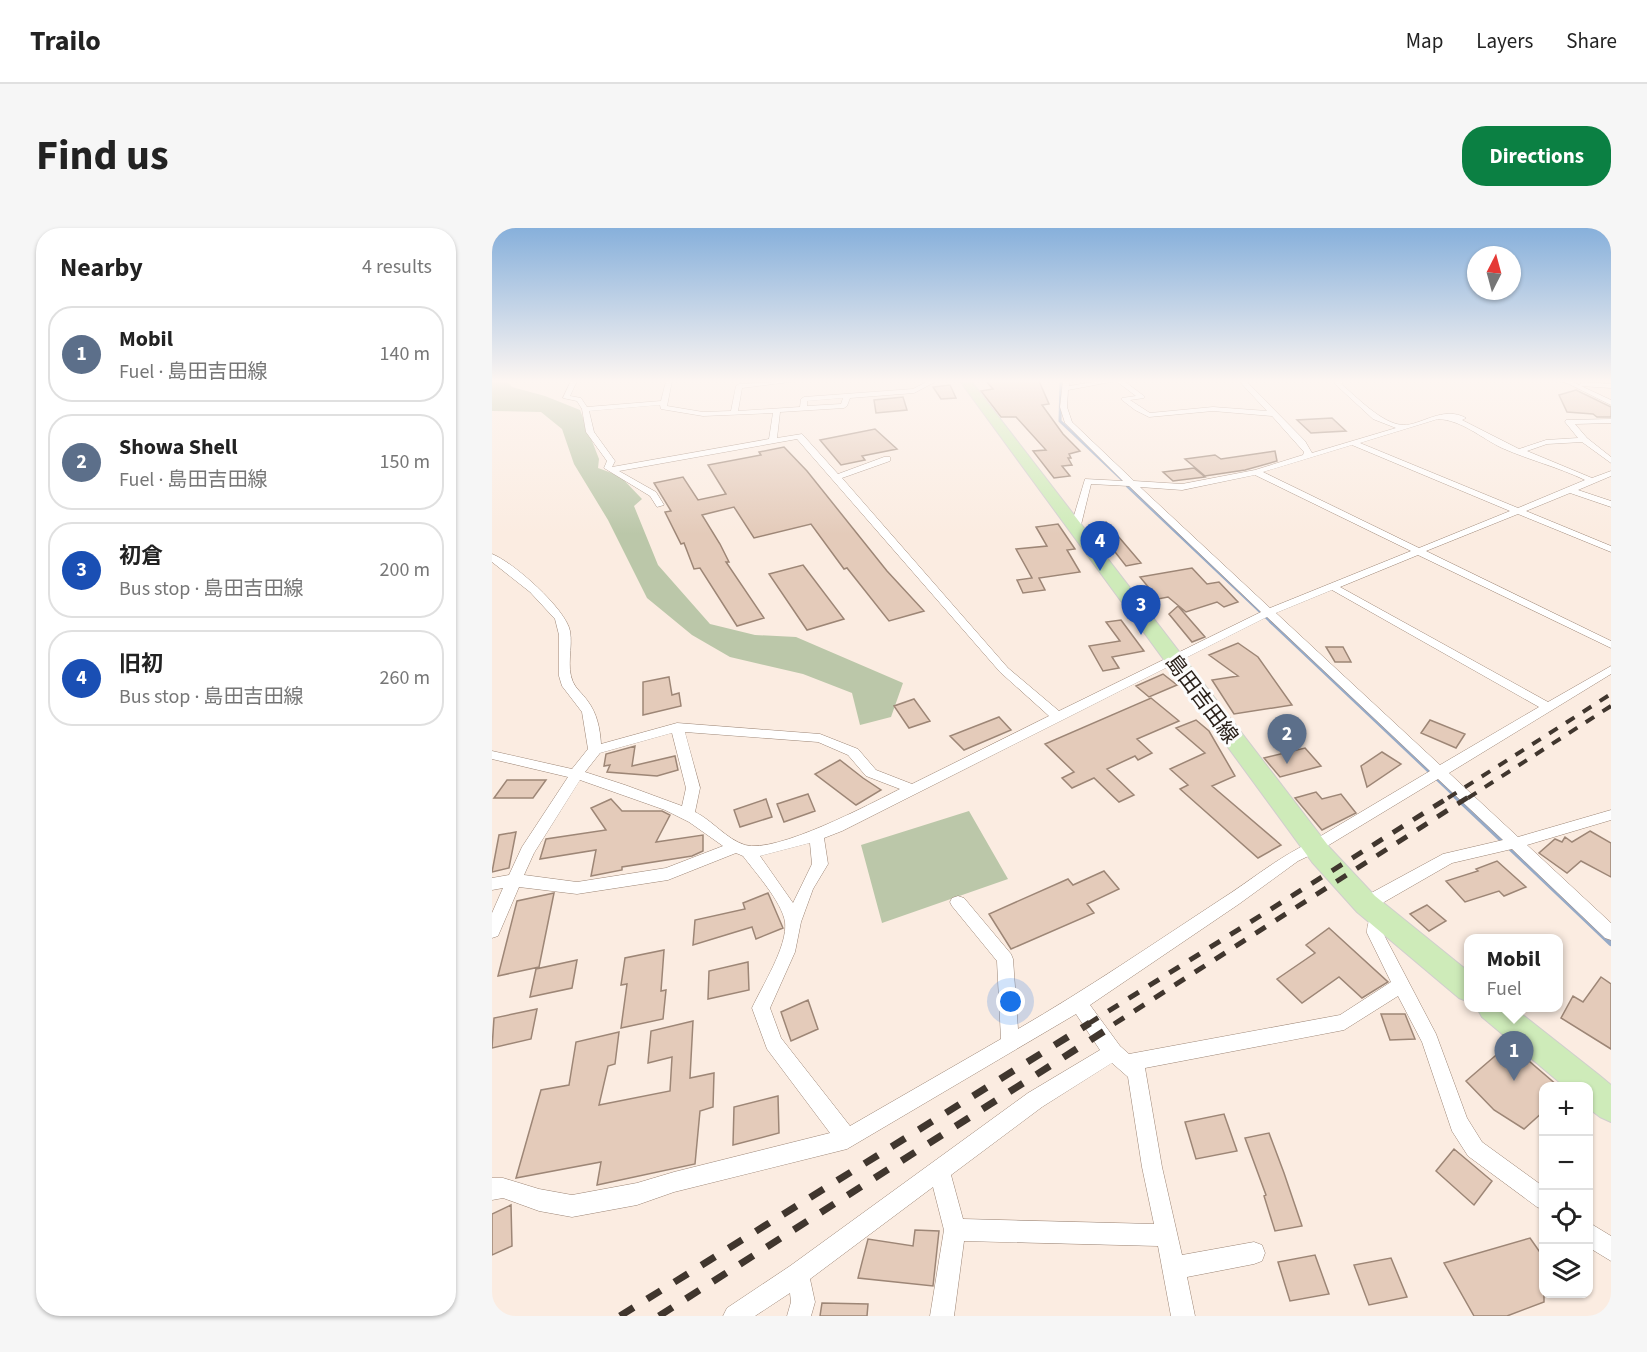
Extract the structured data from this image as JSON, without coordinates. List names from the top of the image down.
{
  "streets": {
    "main road": ["島田吉田線"]
  },
  "north": "top",
  "page": {
    "header": "Trailo",
    "nav": ["Map", "Layers", "Share"],
    "title": "Find us",
    "buttons": "Directions",
    "heading": ["Nearby", "4 results"],
    "list": [
      {
        "mark": "1",
        "name": "Mobil",
        "note": "Fuel · 島田吉田線",
        "value": "140 m"
      },
      {
        "mark": "2",
        "name": "Showa Shell",
        "note": "Fuel · 島田吉田線",
        "value": "150 m"
      },
      {
        "mark": "3",
        "name": "初倉",
        "note": "Bus stop · 島田吉田線",
        "value": "200 m"
      },
      {
        "mark": "4",
        "name": "旧初",
        "note": "Bus stop · 島田吉田線",
        "value": "260 m"
      }
    ],
    "pins": [
      "4",
      "3",
      "2",
      "1"
    ],
    "popup": ["Mobil", "Fuel"],
    "map_buttons": ["+", "−"]
  }
}
